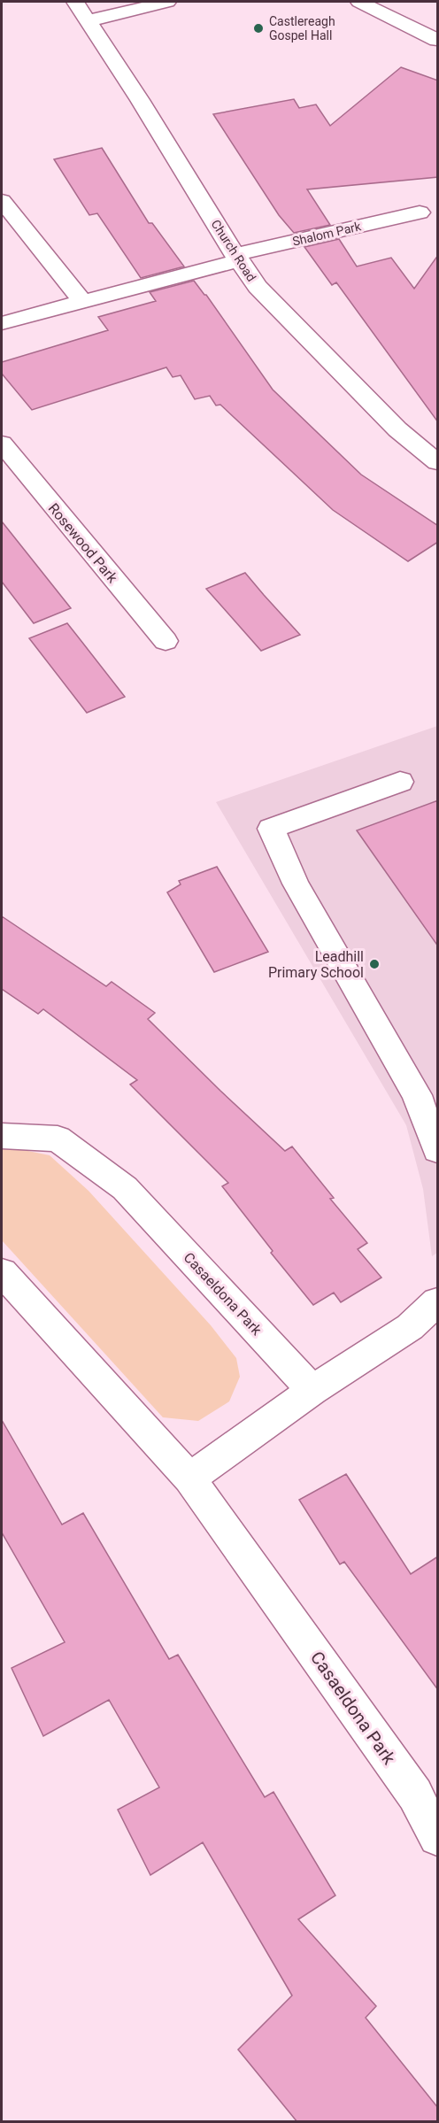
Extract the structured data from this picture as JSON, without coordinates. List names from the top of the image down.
{
  "streets": {
    "street": [
      "Shalom Park",
      "Church Road",
      "Rosewood Park",
      "Casaeldona Park"
    ]
  },
  "crossings": [
    ["Shalom Park", "Church Road"]
  ],
  "places": ["Castlereagh Gospel Hall", "Leadhill Primary School"]
}
